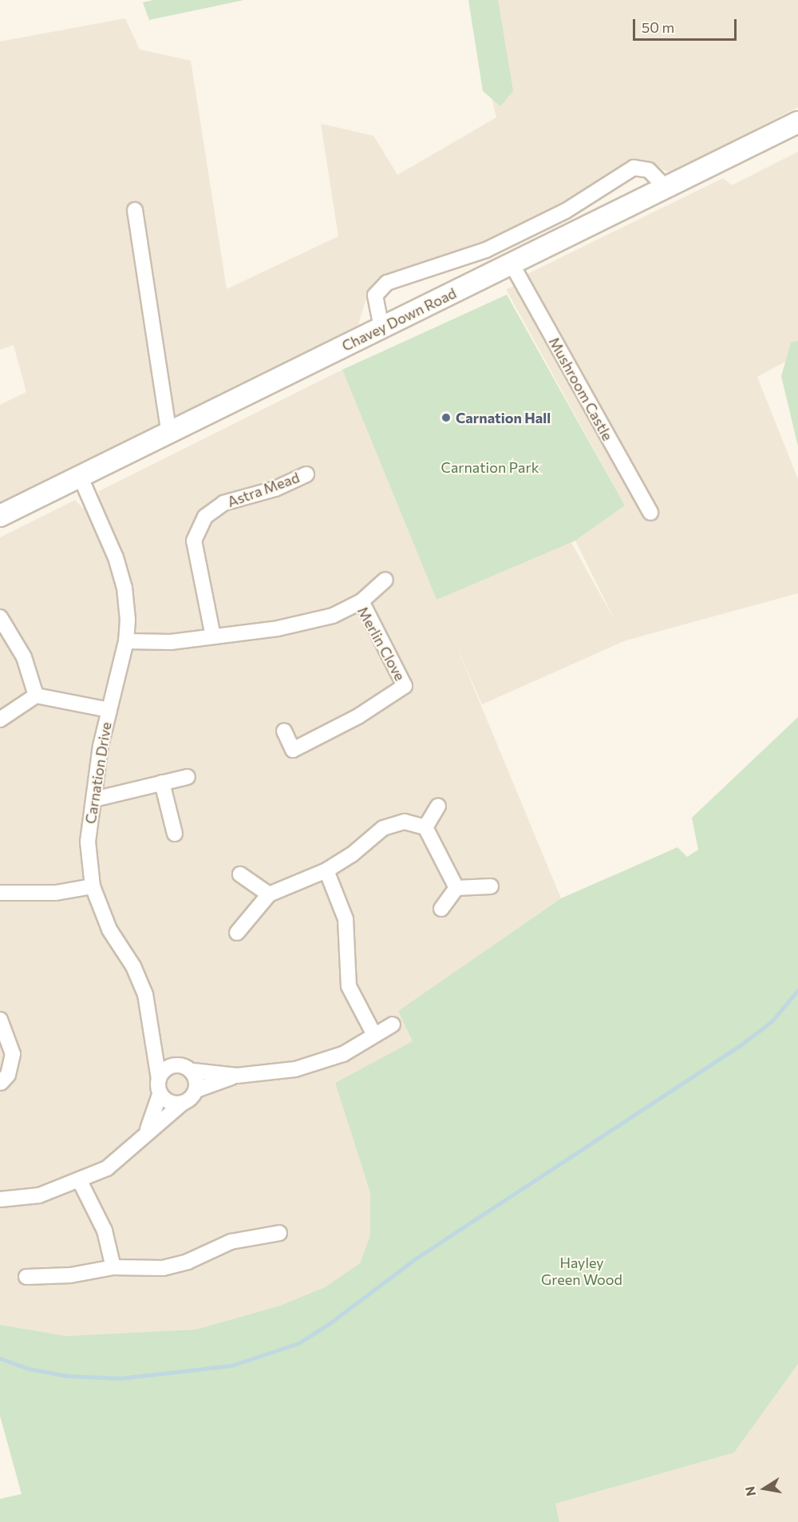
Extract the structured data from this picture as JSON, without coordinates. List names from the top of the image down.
{
  "streets": {
    "main road": ["Chavey Down Road"],
    "street": [
      "Mushroom Castle",
      "Astra Mead",
      "Merlin Clove",
      "Carnation Drive"
    ]
  },
  "crossings": [
    ["Chavey Down Road", "Mushroom Castle"],
    ["Chavey Down Road", "Carnation Drive"],
    ["Astra Mead", "Merlin Clove"],
    ["Merlin Clove", "Carnation Drive"]
  ],
  "parks": ["Carnation Park", "Hayley Green Wood"],
  "places": ["Carnation Hall"],
  "scale_bar": "50 m",
  "north": "left"
}
